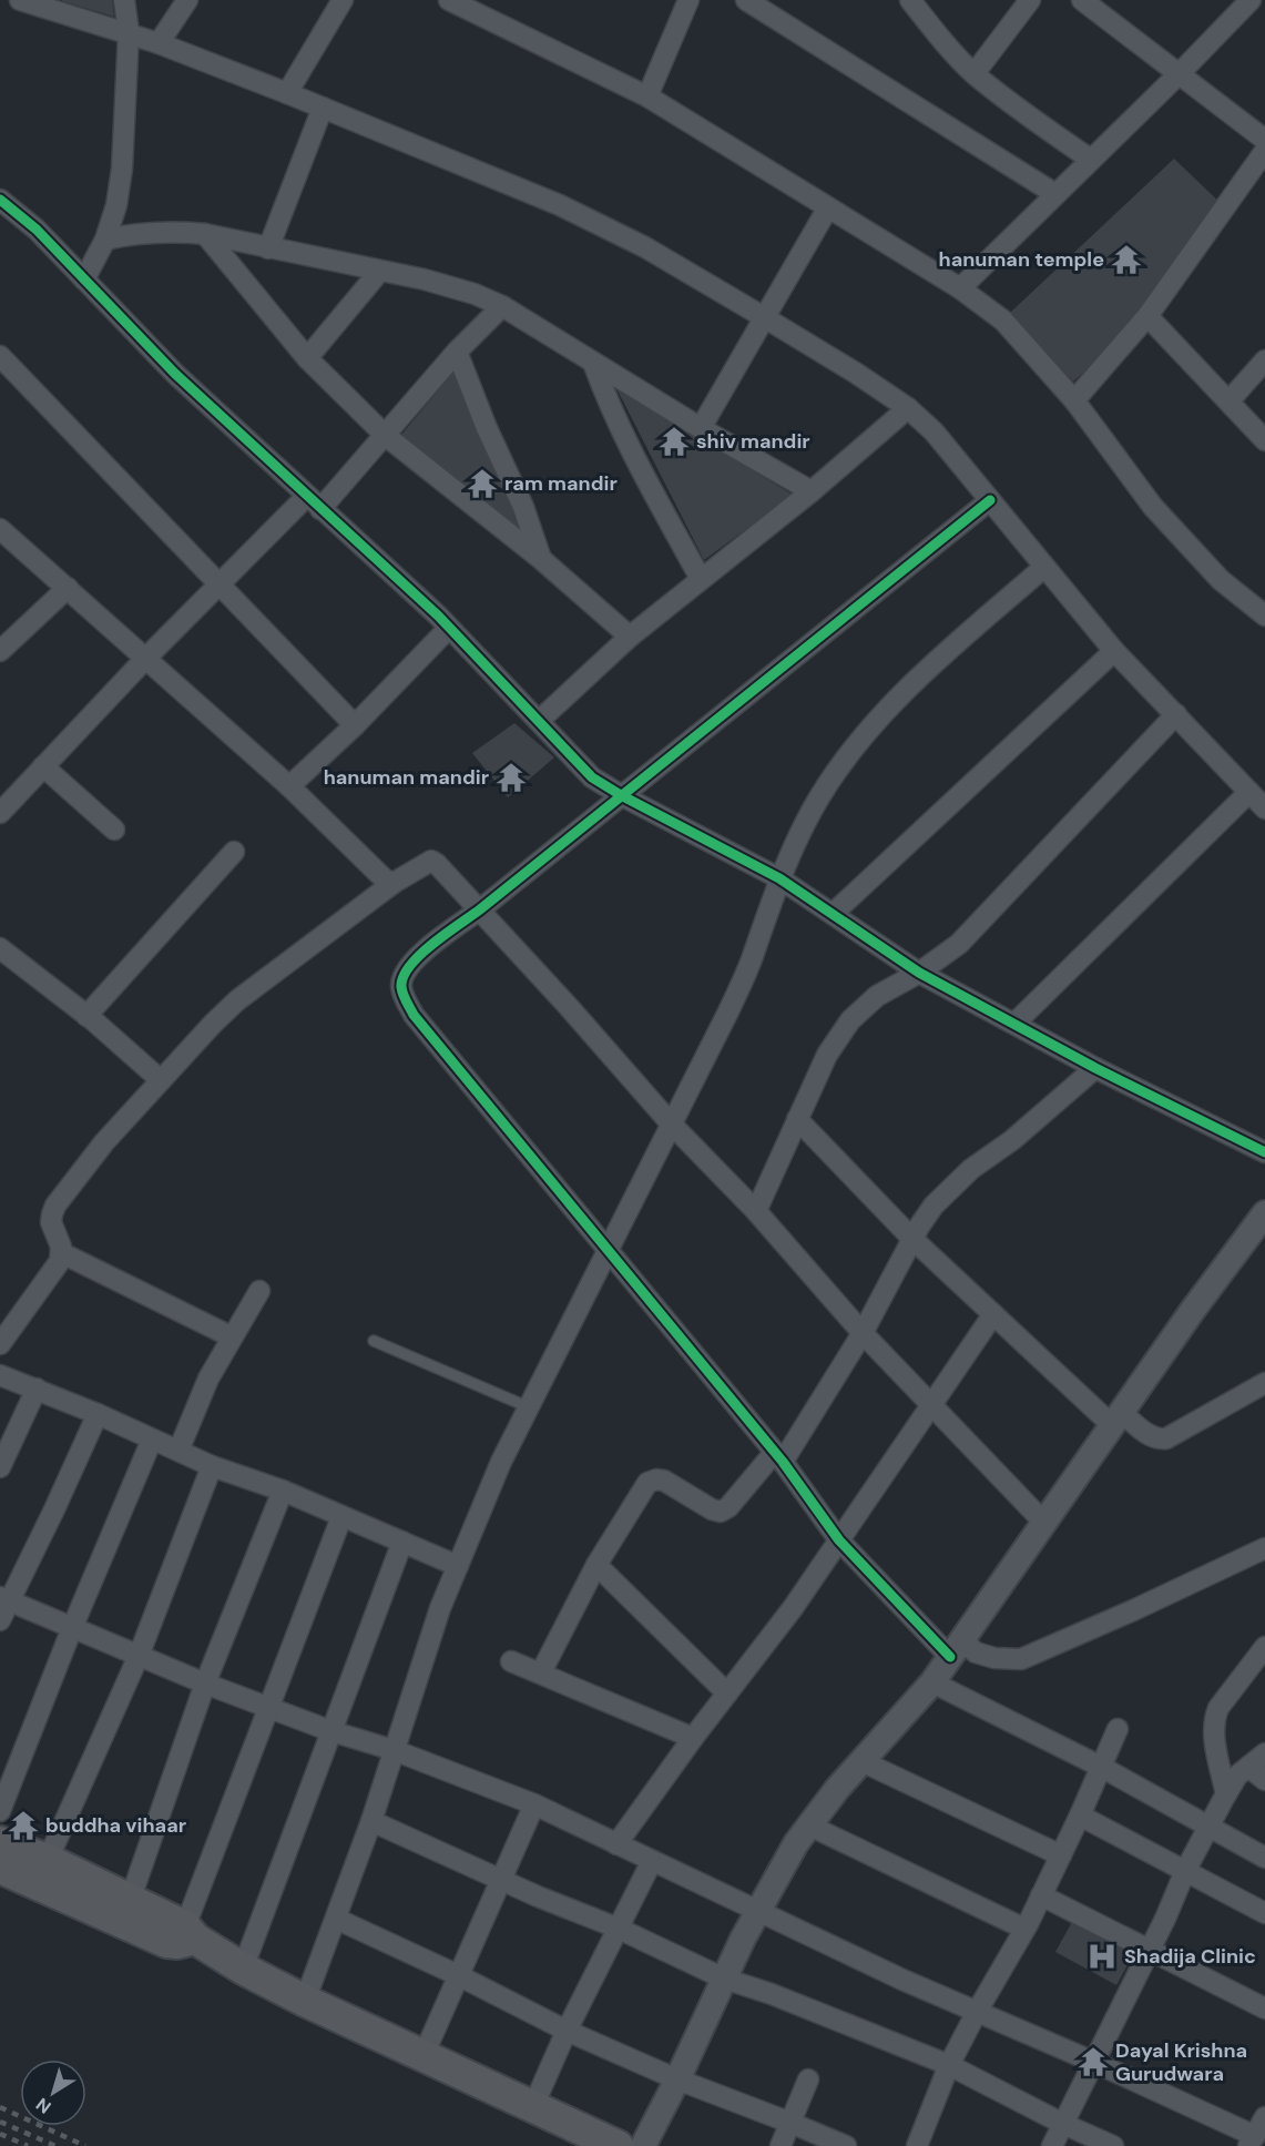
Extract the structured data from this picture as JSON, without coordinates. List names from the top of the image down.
{
  "places": {
    "temple": [
      "hanuman temple",
      "shiv mandir",
      "ram mandir",
      "hanuman mandir",
      "buddha vihaar",
      "Dayal Krishna Gurudwara"
    ],
    "hospital": ["Shadija Clinic"]
  },
  "north": "bottom left"
}
